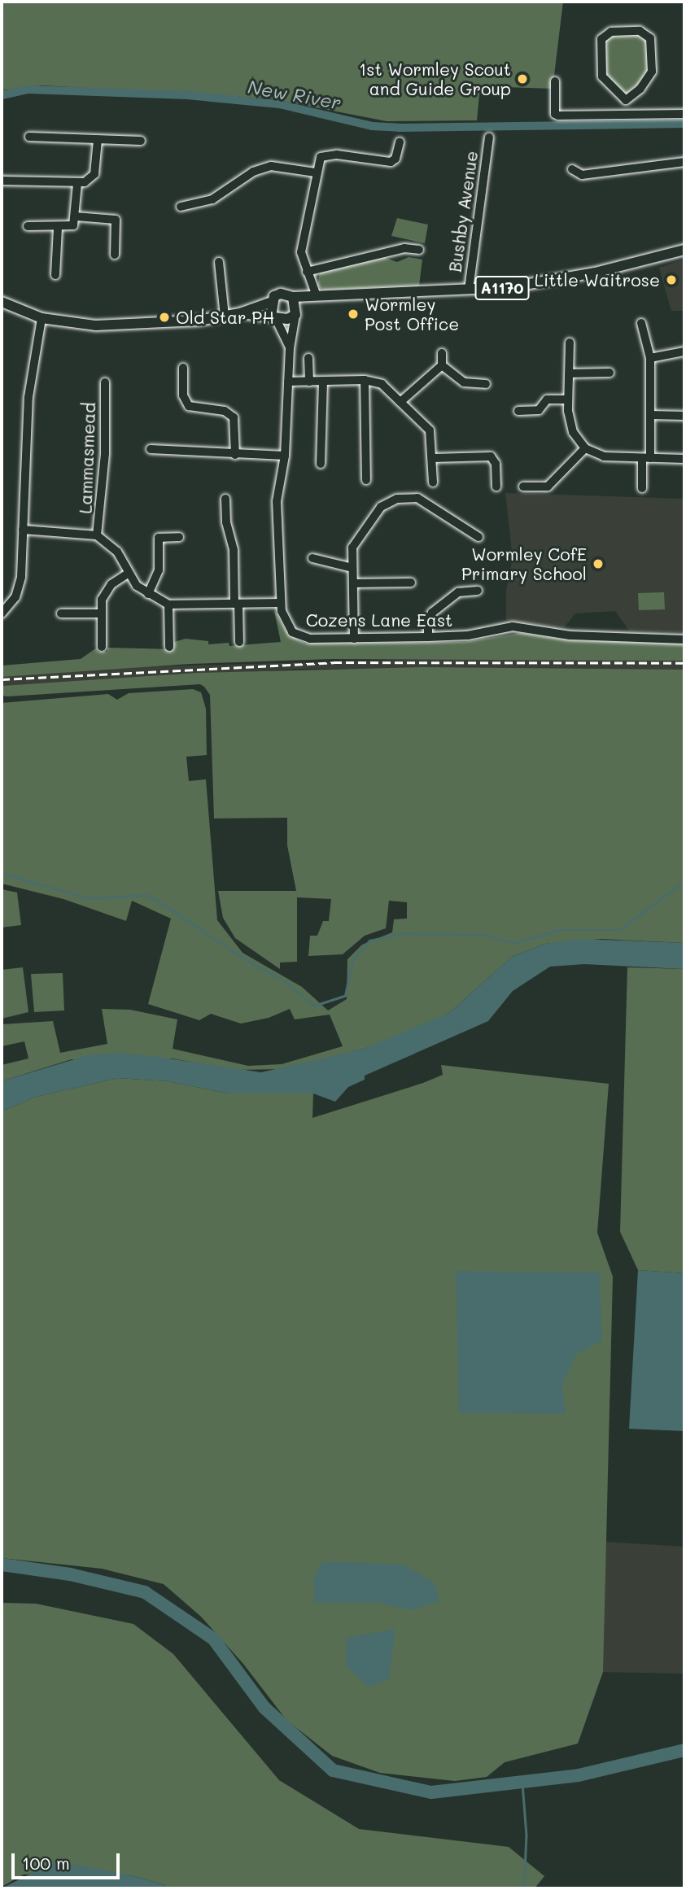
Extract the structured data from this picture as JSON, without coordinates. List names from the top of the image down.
{
  "streets": {
    "main road": ["A1170"],
    "street": ["Bushby Avenue", "Lammasmead", "Cozens Lane East"]
  },
  "crossings": [
    ["Bushby Avenue", "A1170"],
    ["Lammasmead", "Cozens Lane East"]
  ],
  "water": ["New River"],
  "places": [
    "1st Wormley Scout and Guide Group",
    "Little Waitrose",
    "Wormley Post Office",
    "Old Star PH",
    "Wormley CofE Primary School"
  ],
  "scale_bar": "100 m"
}
